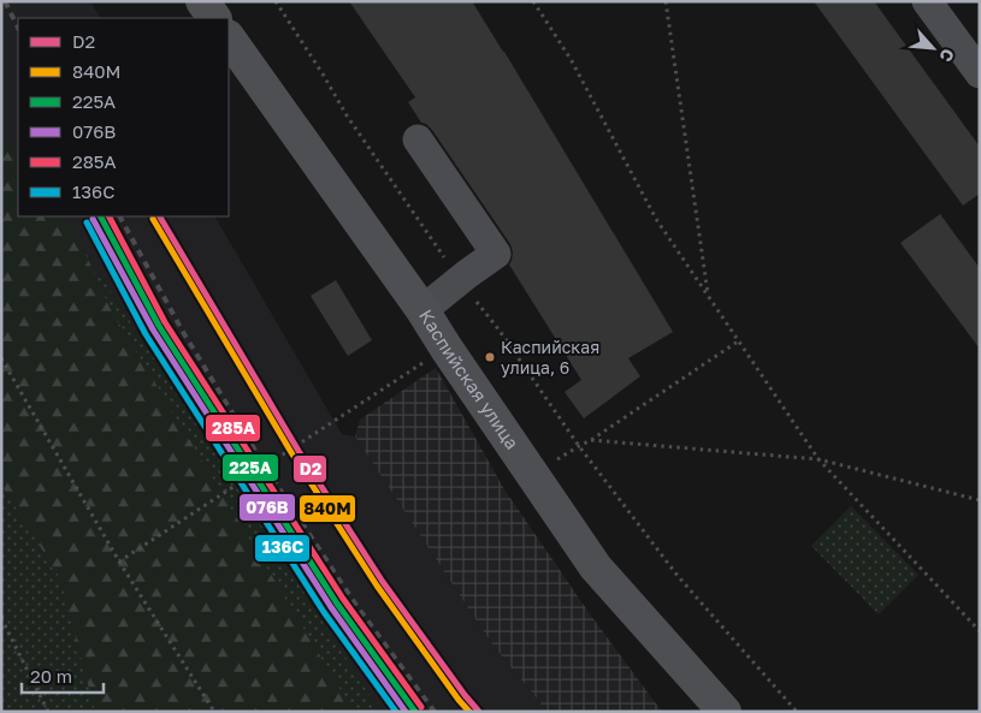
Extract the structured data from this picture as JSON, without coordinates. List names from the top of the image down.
{
  "streets": {
    "main road": ["Каспийская улица"]
  },
  "places": ["Каспийская улица, 6"],
  "lines": [
    "transit line D2",
    "transit line 225А",
    "transit line 285А",
    "transit line 840М",
    "transit line 076В",
    "transit line 136С"
  ],
  "legend": [
    "D2",
    "840М",
    "225А",
    "076В",
    "285А",
    "136С"
  ],
  "scale_bar": "20 m",
  "north": "bottom right"
}
